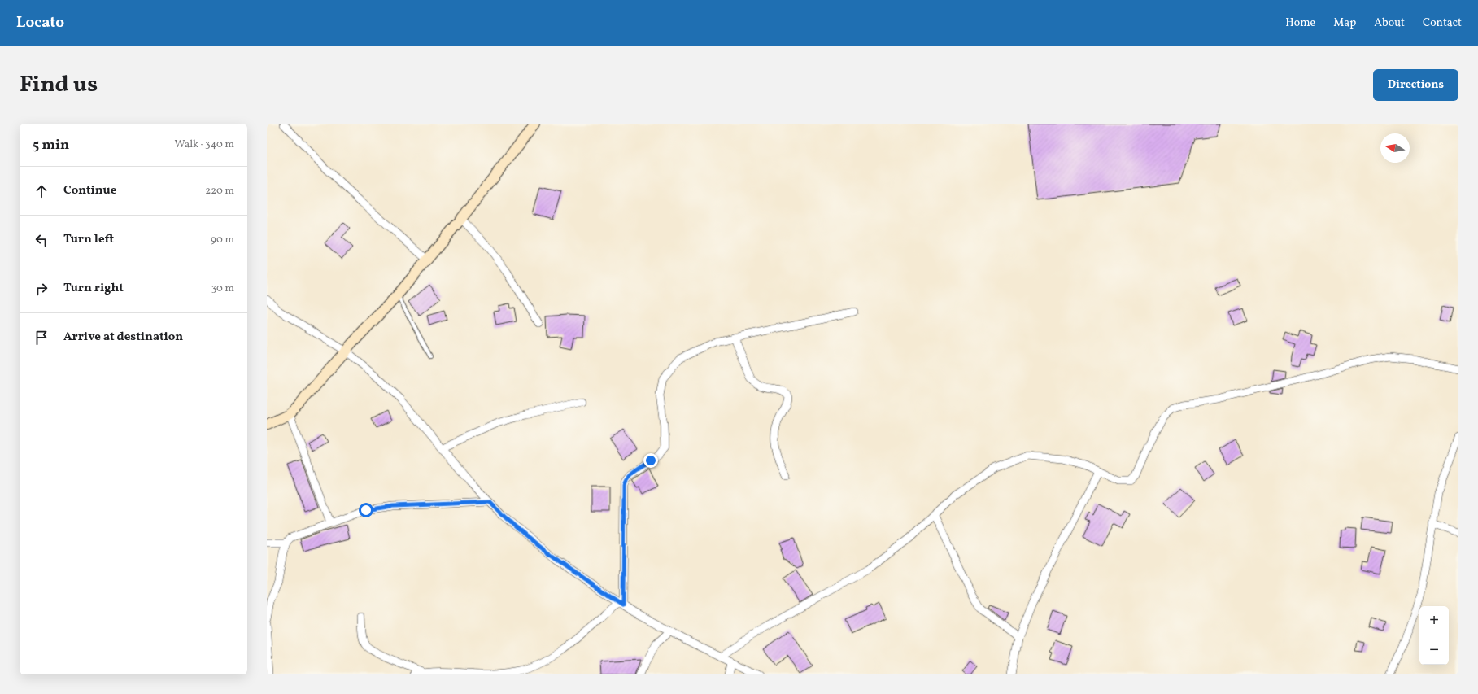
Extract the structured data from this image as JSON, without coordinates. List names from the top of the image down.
{
  "north": "left",
  "page": {
    "header": "Locato",
    "nav": [
      "Home",
      "Map",
      "About",
      "Contact"
    ],
    "title": "Find us",
    "buttons": "Directions",
    "heading": ["5 min", "Walk · 340 m"],
    "list": [
      ["Continue", "220 m"],
      ["Turn left", "90 m"],
      ["Turn right", "30 m"],
      "Arrive at destination"
    ],
    "map_buttons": ["+", "−"]
  }
}
